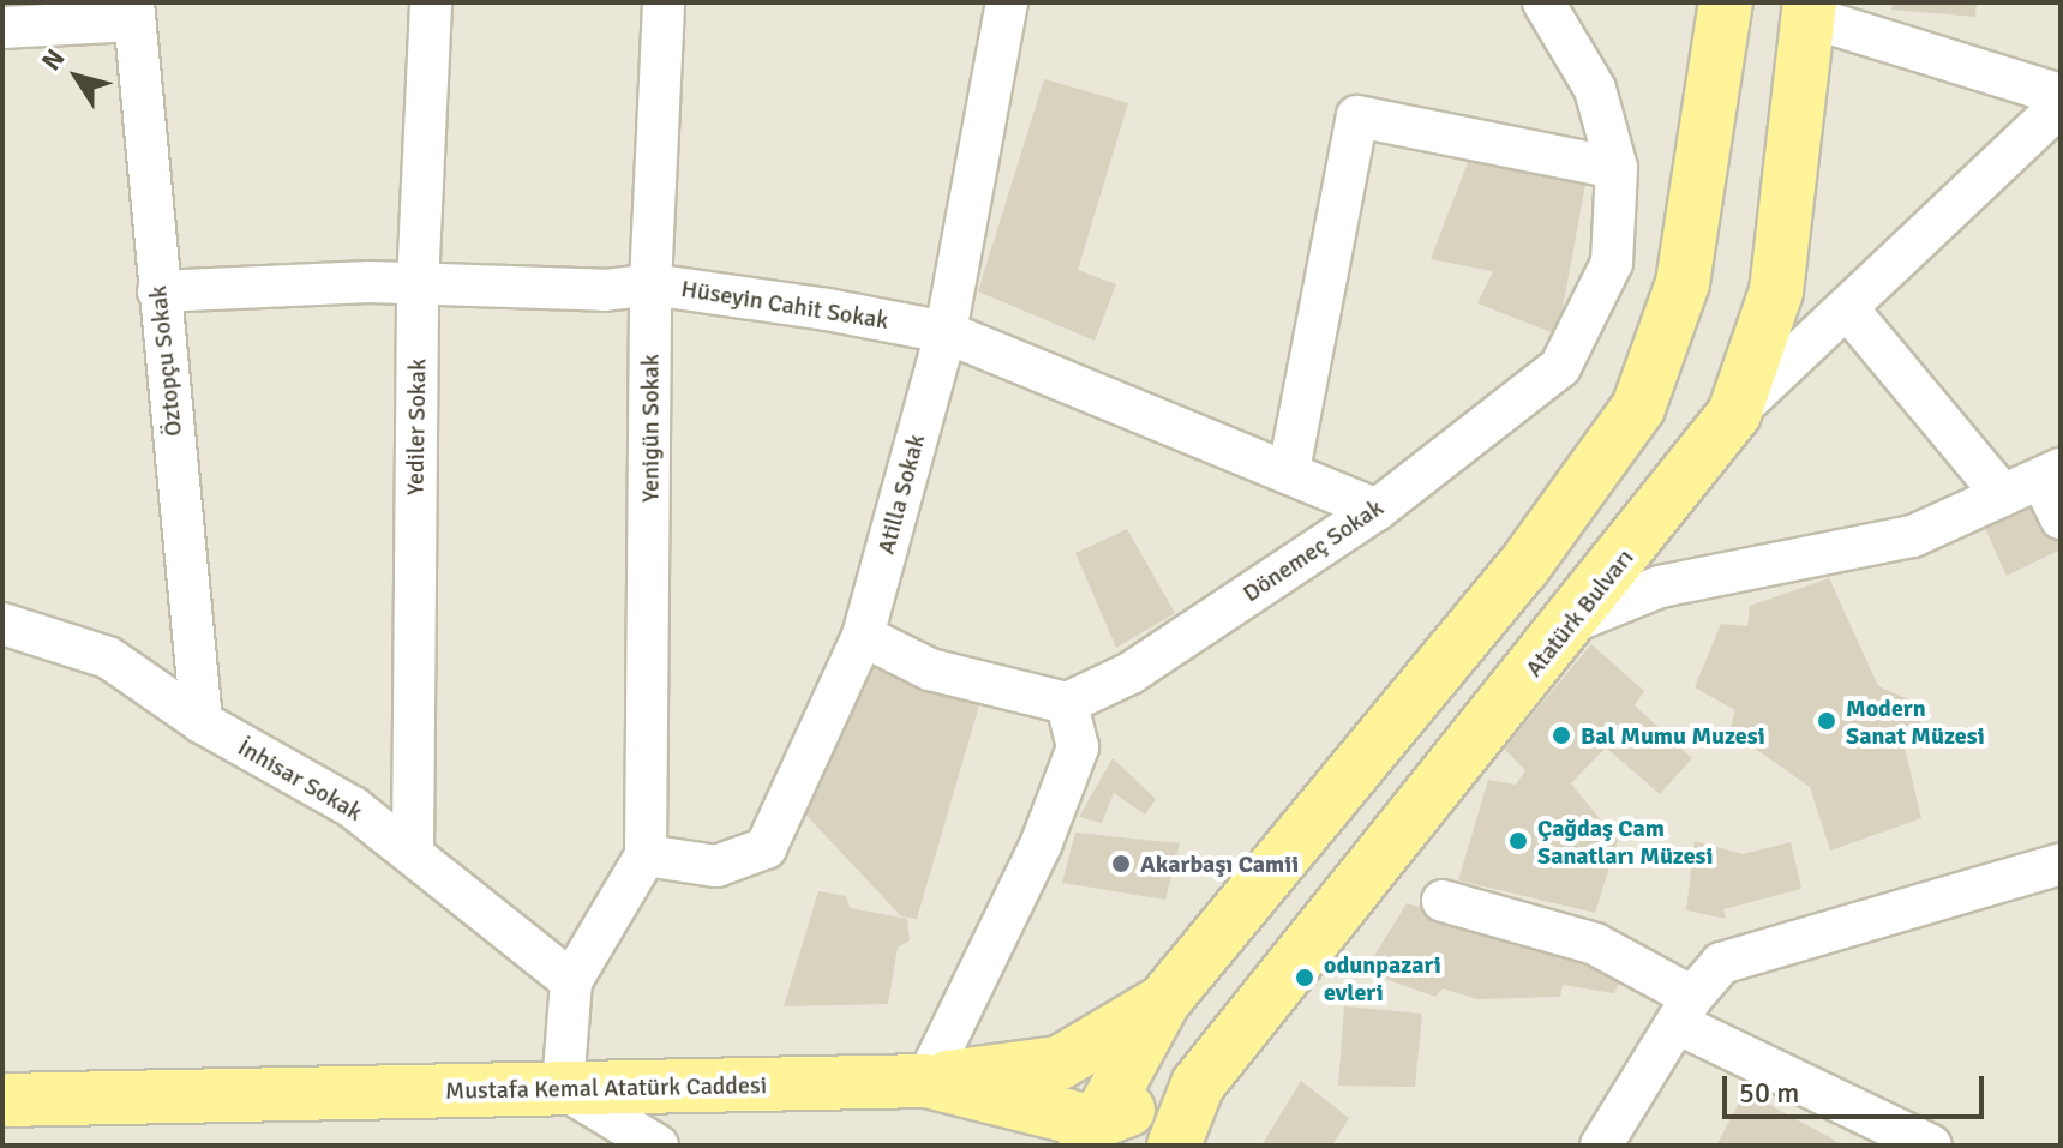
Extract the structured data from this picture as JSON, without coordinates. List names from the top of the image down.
{
  "streets": {
    "main road": ["Atatürk Bulvarı", "Mustafa Kemal Atatürk Caddesi"],
    "street": [
      "Hüseyin Cahit Sokak",
      "Öztopçu Sokak",
      "Yediler Sokak",
      "Yenigün Sokak",
      "Atilla Sokak",
      "Dönemeç Sokak",
      "İnhisar Sokak"
    ]
  },
  "crossings": [
    ["Hüseyin Cahit Sokak", "Öztopçu Sokak"],
    ["Hüseyin Cahit Sokak", "Yediler Sokak"],
    ["Hüseyin Cahit Sokak", "Yenigün Sokak"],
    ["Hüseyin Cahit Sokak", "Atilla Sokak"],
    ["Hüseyin Cahit Sokak", "Dönemeç Sokak"],
    ["Öztopçu Sokak", "İnhisar Sokak"],
    ["Yediler Sokak", "İnhisar Sokak"],
    ["Yenigün Sokak", "Atilla Sokak"]
  ],
  "places": [
    "Modern Sanat Müzesi",
    "Bal Mumu Muzesi",
    "Çağdaş Cam Sanatları Müzesi",
    "Akarbaşı Camii",
    "odunpazari evleri"
  ],
  "scale_bar": "50 m",
  "north": "top left"
}
